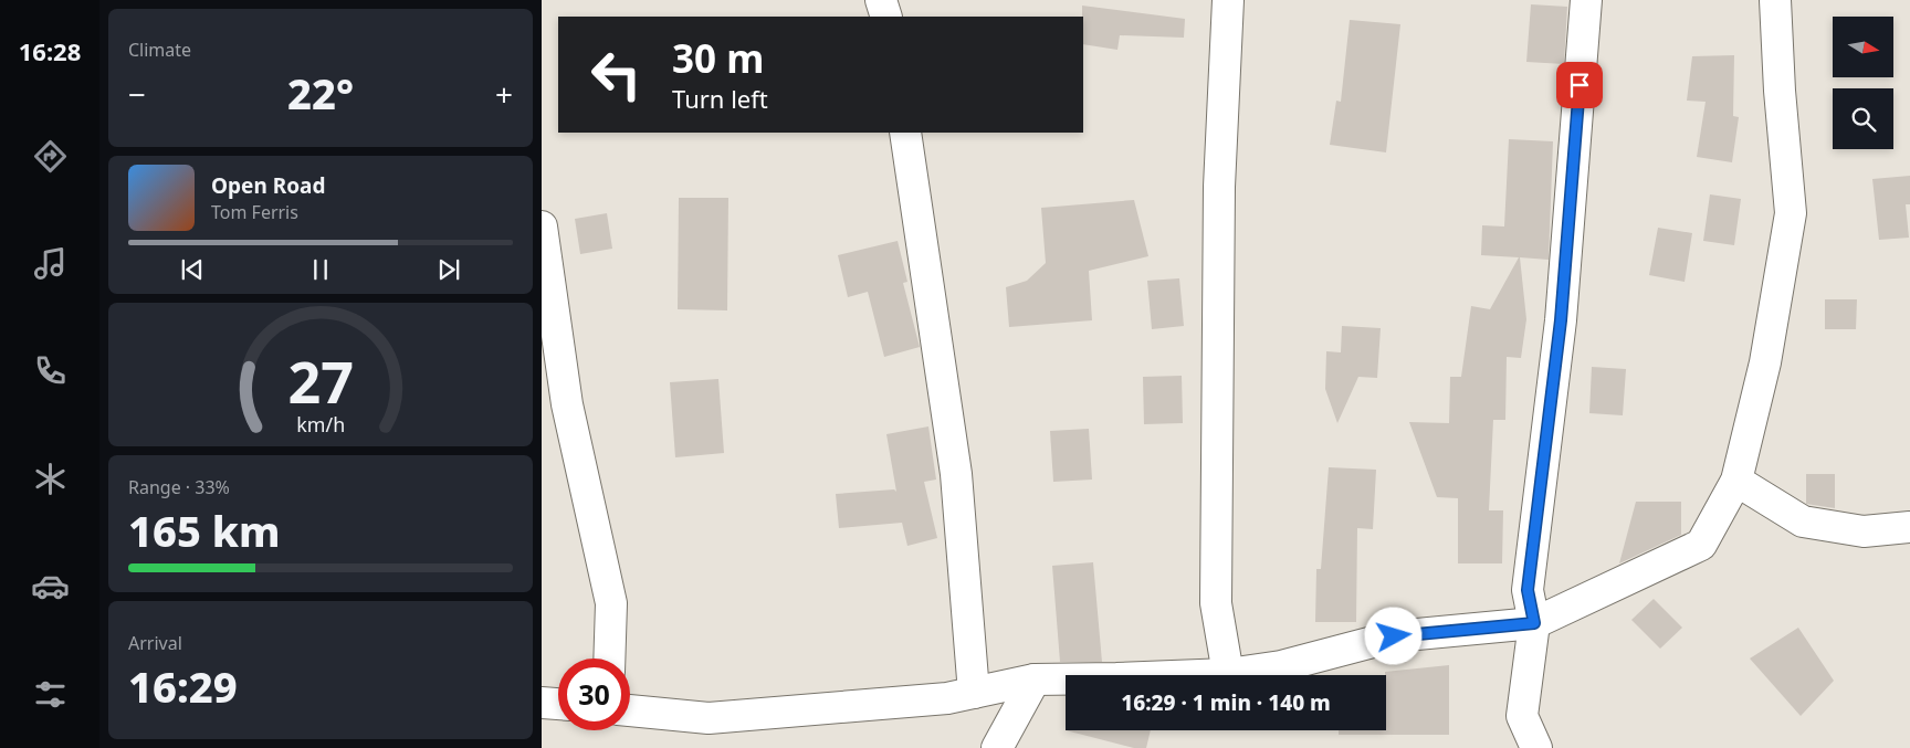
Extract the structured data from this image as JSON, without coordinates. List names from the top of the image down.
{
  "north": "right",
  "page": {
    "tabs": "16:28",
    "tile": [
      "Climate",
      ["Range · 33%", "165 km"],
      ["Arrival", "16:29"]
    ],
    "turn": ["30 m", "Turn left"],
    "heat": ["−", "22°", "+"],
    "song": ["Open Road", "Tom Ferris"],
    "limit": "30",
    "trip": "16:29 · 1 min · 140 m",
    "gauge": ["27", "km/h"]
  }
}
